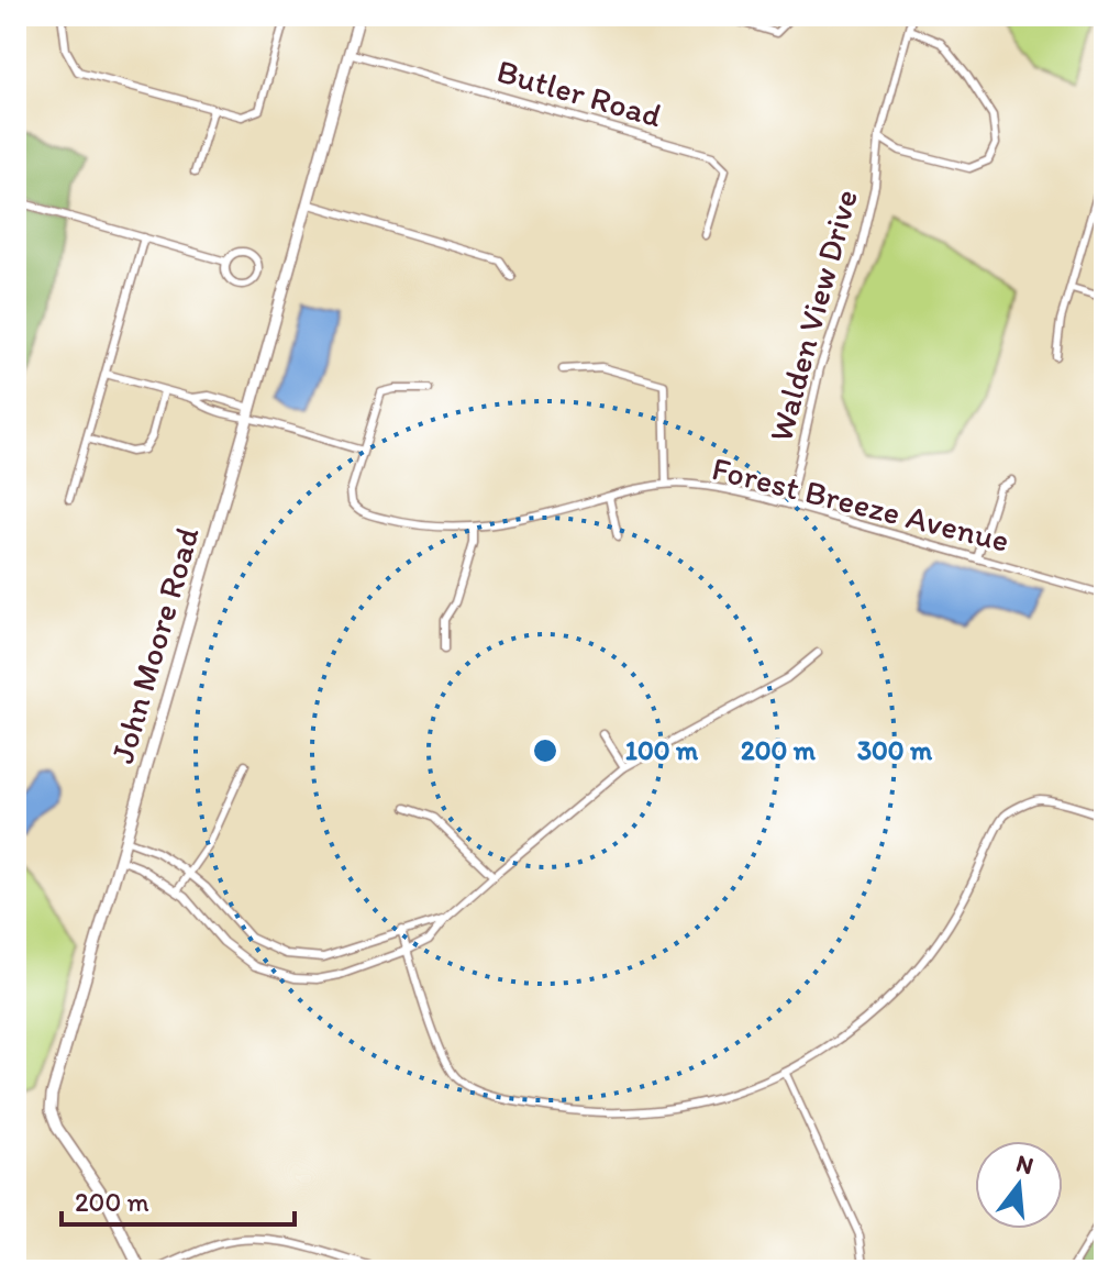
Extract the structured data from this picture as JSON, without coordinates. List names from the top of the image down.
{
  "streets": {
    "street": [
      "Butler Road",
      "Walden View Drive",
      "Forest Breeze Avenue",
      "John Moore Road"
    ]
  },
  "crossings": [
    ["Butler Road", "John Moore Road"],
    ["Walden View Drive", "Forest Breeze Avenue"]
  ],
  "scale_bar": "200 m",
  "north": "top",
  "rings": ["100 m", "200 m", "300 m"]
}
